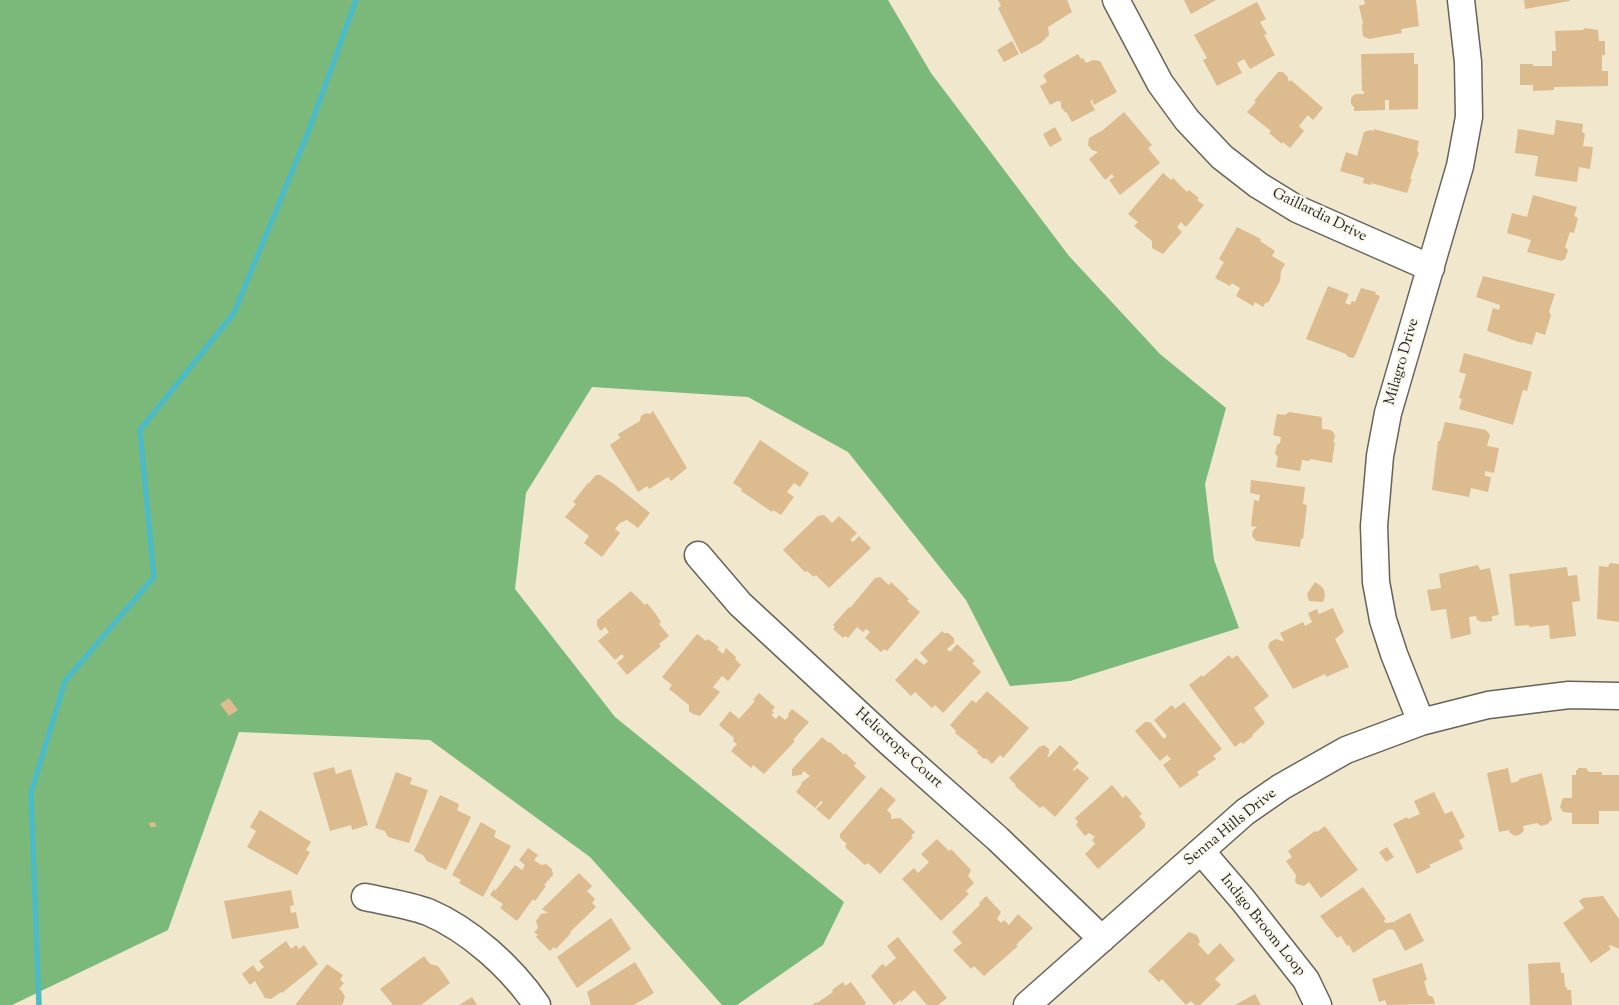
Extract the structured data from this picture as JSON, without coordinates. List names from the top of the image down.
{
  "streets": {
    "street": [
      "Gaillardia Drive",
      "Milagro Drive",
      "Heliotrope Court",
      "Senna Hills Drive",
      "Indigo Broom Loop"
    ]
  },
  "crossings": [
    ["Gaillardia Drive", "Milagro Drive"],
    ["Milagro Drive", "Senna Hills Drive"],
    ["Heliotrope Court", "Senna Hills Drive"],
    ["Senna Hills Drive", "Indigo Broom Loop"]
  ]
}
